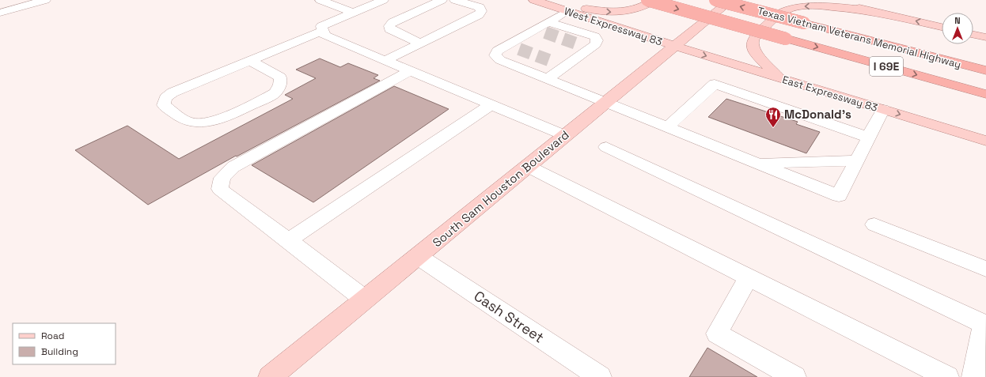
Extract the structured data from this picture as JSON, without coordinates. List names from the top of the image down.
{
  "streets": {
    "highway": ["Texas Vietnam Veterans Memorial Highway", "I 69E"],
    "main road": ["West Expressway 83", "East Expressway 83", "South Sam Houston Boulevard"],
    "street": ["Cash Street"]
  },
  "crossings": [
    ["West Expressway 83", "East Expressway 83"],
    ["West Expressway 83", "South Sam Houston Boulevard"],
    ["East Expressway 83", "South Sam Houston Boulevard"],
    ["South Sam Houston Boulevard", "Cash Street"]
  ],
  "one_way": ["East Expressway 83"],
  "places": {
    "restaurant": ["McDonald's"]
  },
  "legend": ["Road", "Building"],
  "north": "top"
}
